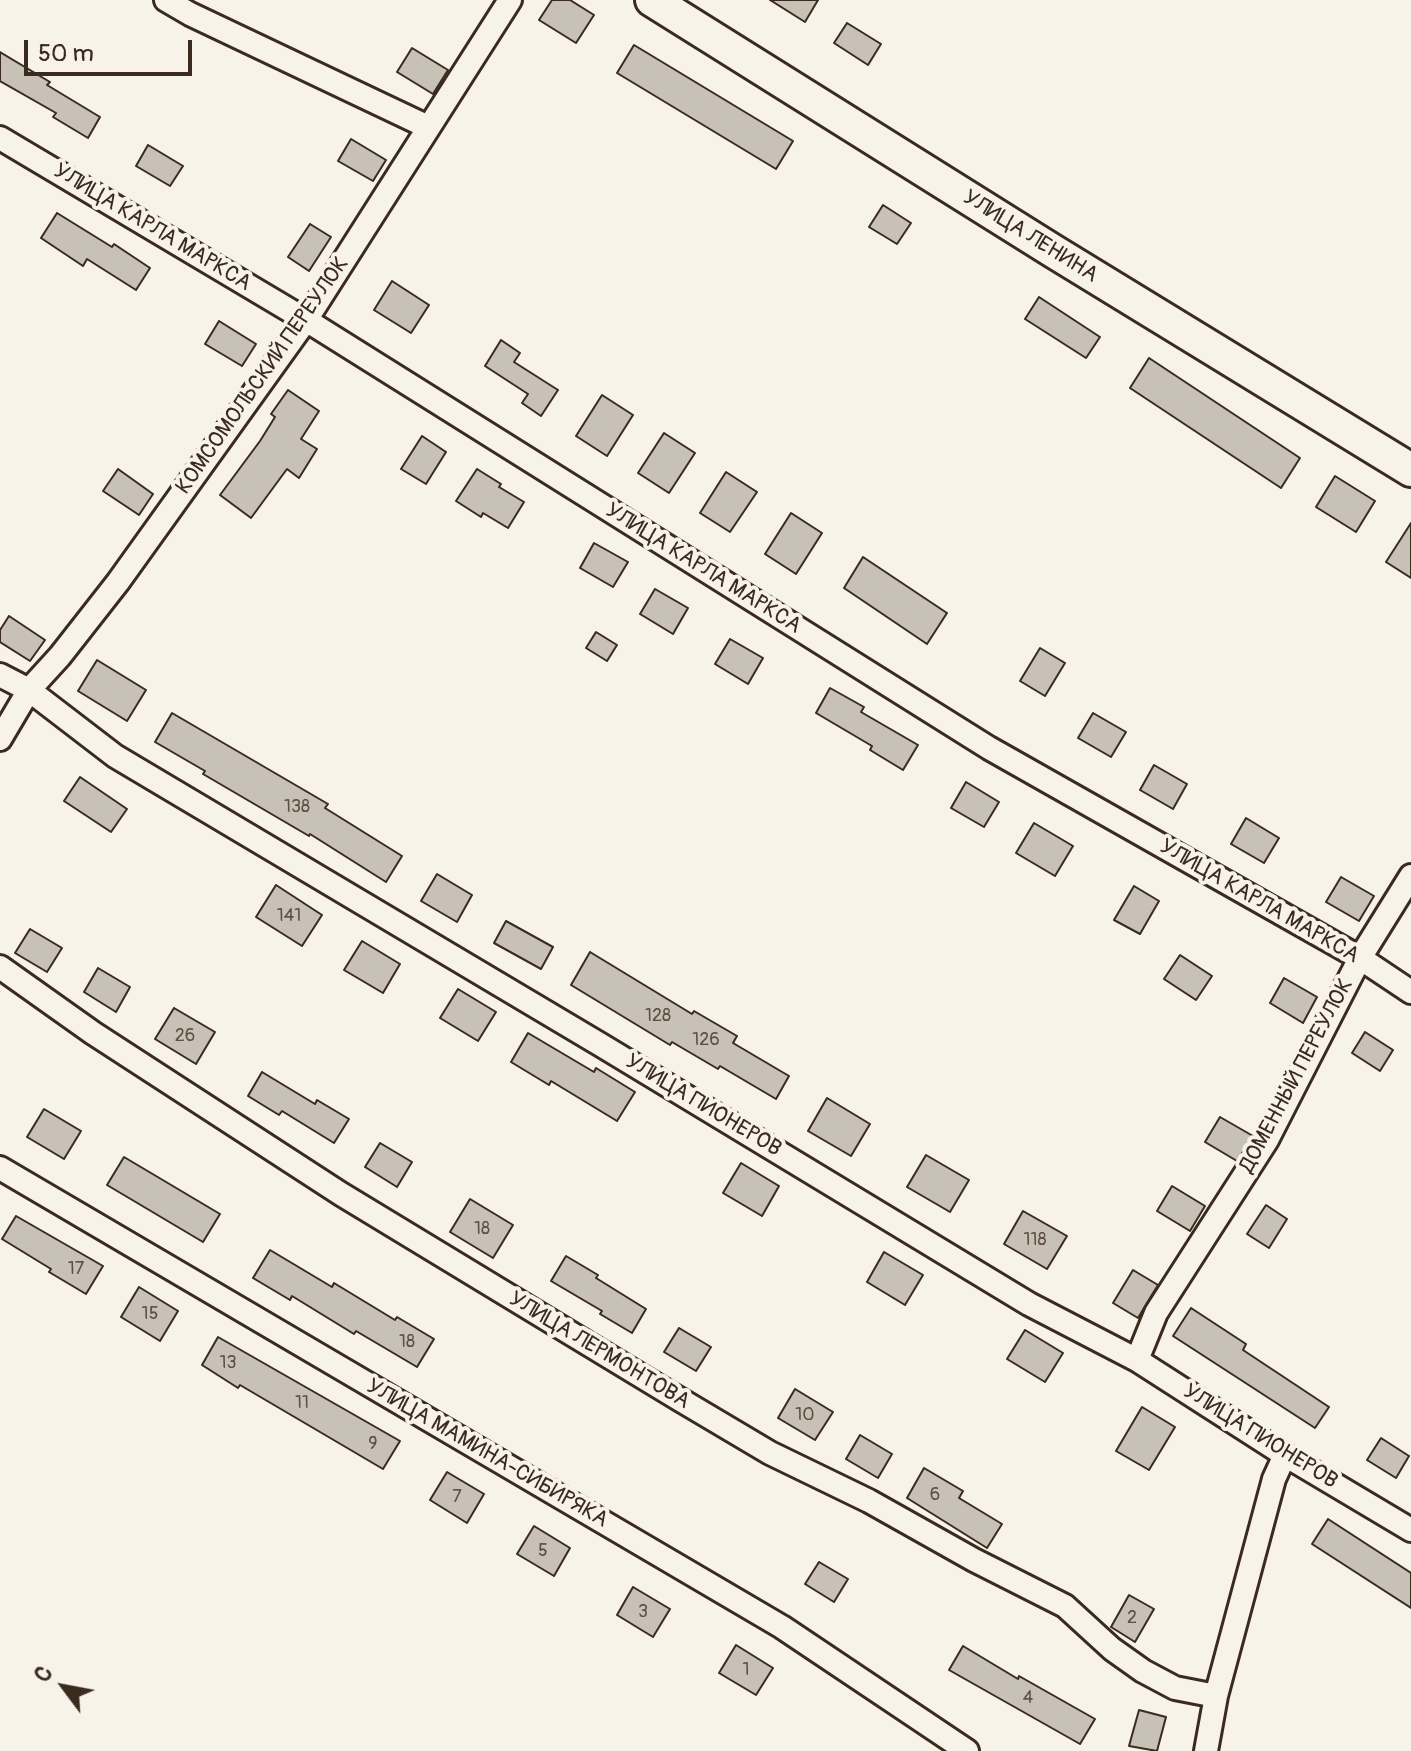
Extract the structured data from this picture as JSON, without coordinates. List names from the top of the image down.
{
  "streets": {
    "main road": ["УЛИЦА ЛЕНИНА"],
    "street": [
      "УЛИЦА КАРЛА МАРКСА",
      "КОМСОМОЛЬСКИЙ ПЕРЕУЛОК",
      "ДОМЕННЫЙ ПЕРЕУЛОК",
      "УЛИЦА ПИОНЕРОВ",
      "УЛИЦА ЛЕРМОНТОВА",
      "УЛИЦА МАМИНА-СИБИРЯКА"
    ]
  },
  "crossings": [
    ["УЛИЦА КАРЛА МАРКСА", "КОМСОМОЛЬСКИЙ ПЕРЕУЛОК"],
    ["УЛИЦА КАРЛА МАРКСА", "ДОМЕННЫЙ ПЕРЕУЛОК"],
    ["КОМСОМОЛЬСКИЙ ПЕРЕУЛОК", "УЛИЦА ПИОНЕРОВ"],
    ["ДОМЕННЫЙ ПЕРЕУЛОК", "УЛИЦА ПИОНЕРОВ"]
  ],
  "house_numbers": [
    "138",
    "141",
    "128",
    "26",
    "126",
    "18",
    "118",
    "17",
    "15",
    "18",
    "13",
    "11",
    "10",
    "9",
    "6",
    "7",
    "5",
    "3",
    "2",
    "1",
    "4"
  ],
  "scale_bar": "50 m",
  "north": "top left"
}
